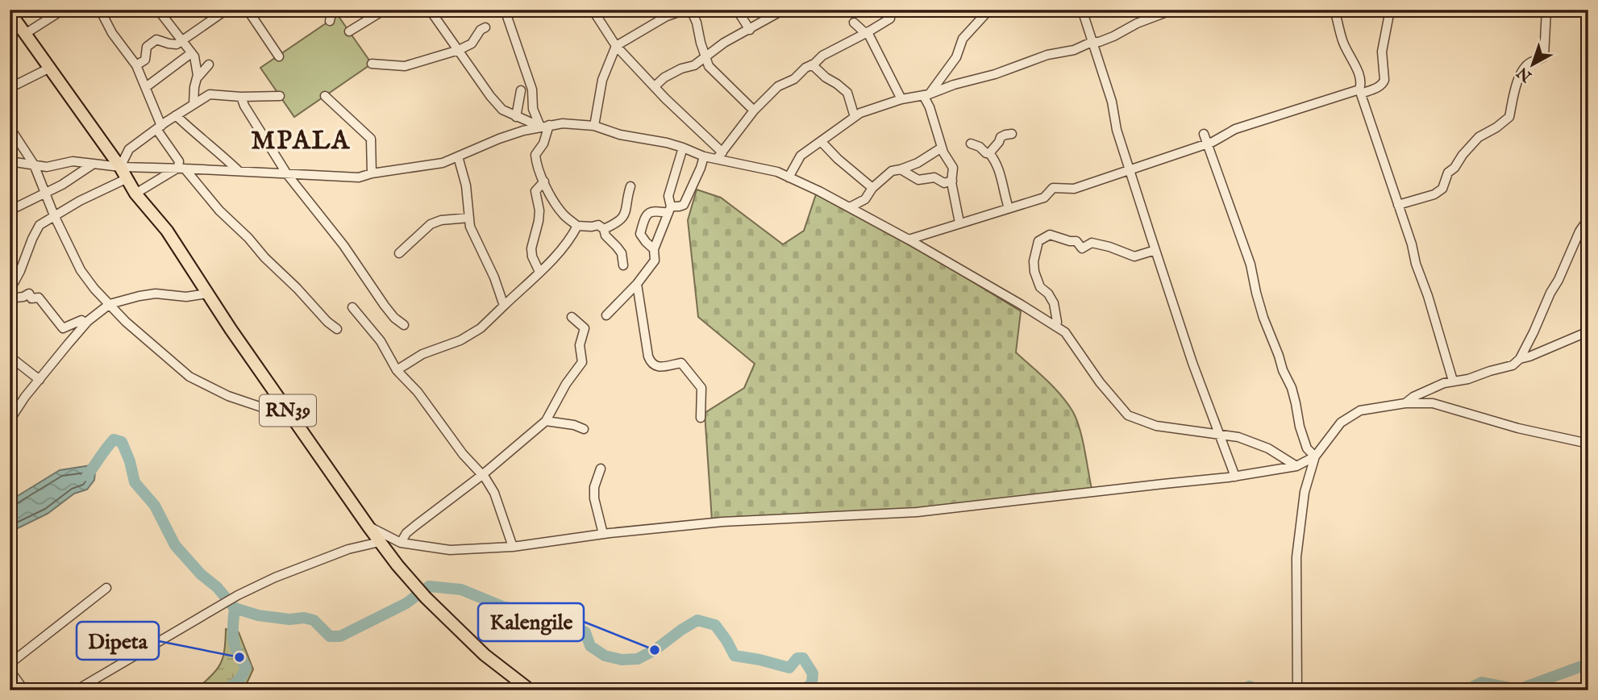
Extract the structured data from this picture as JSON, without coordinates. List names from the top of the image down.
{
  "streets": {
    "highway": ["RN39"]
  },
  "districts": ["MPALA"],
  "places": ["Kalengile", "Dipeta"],
  "north": "bottom left"
}
